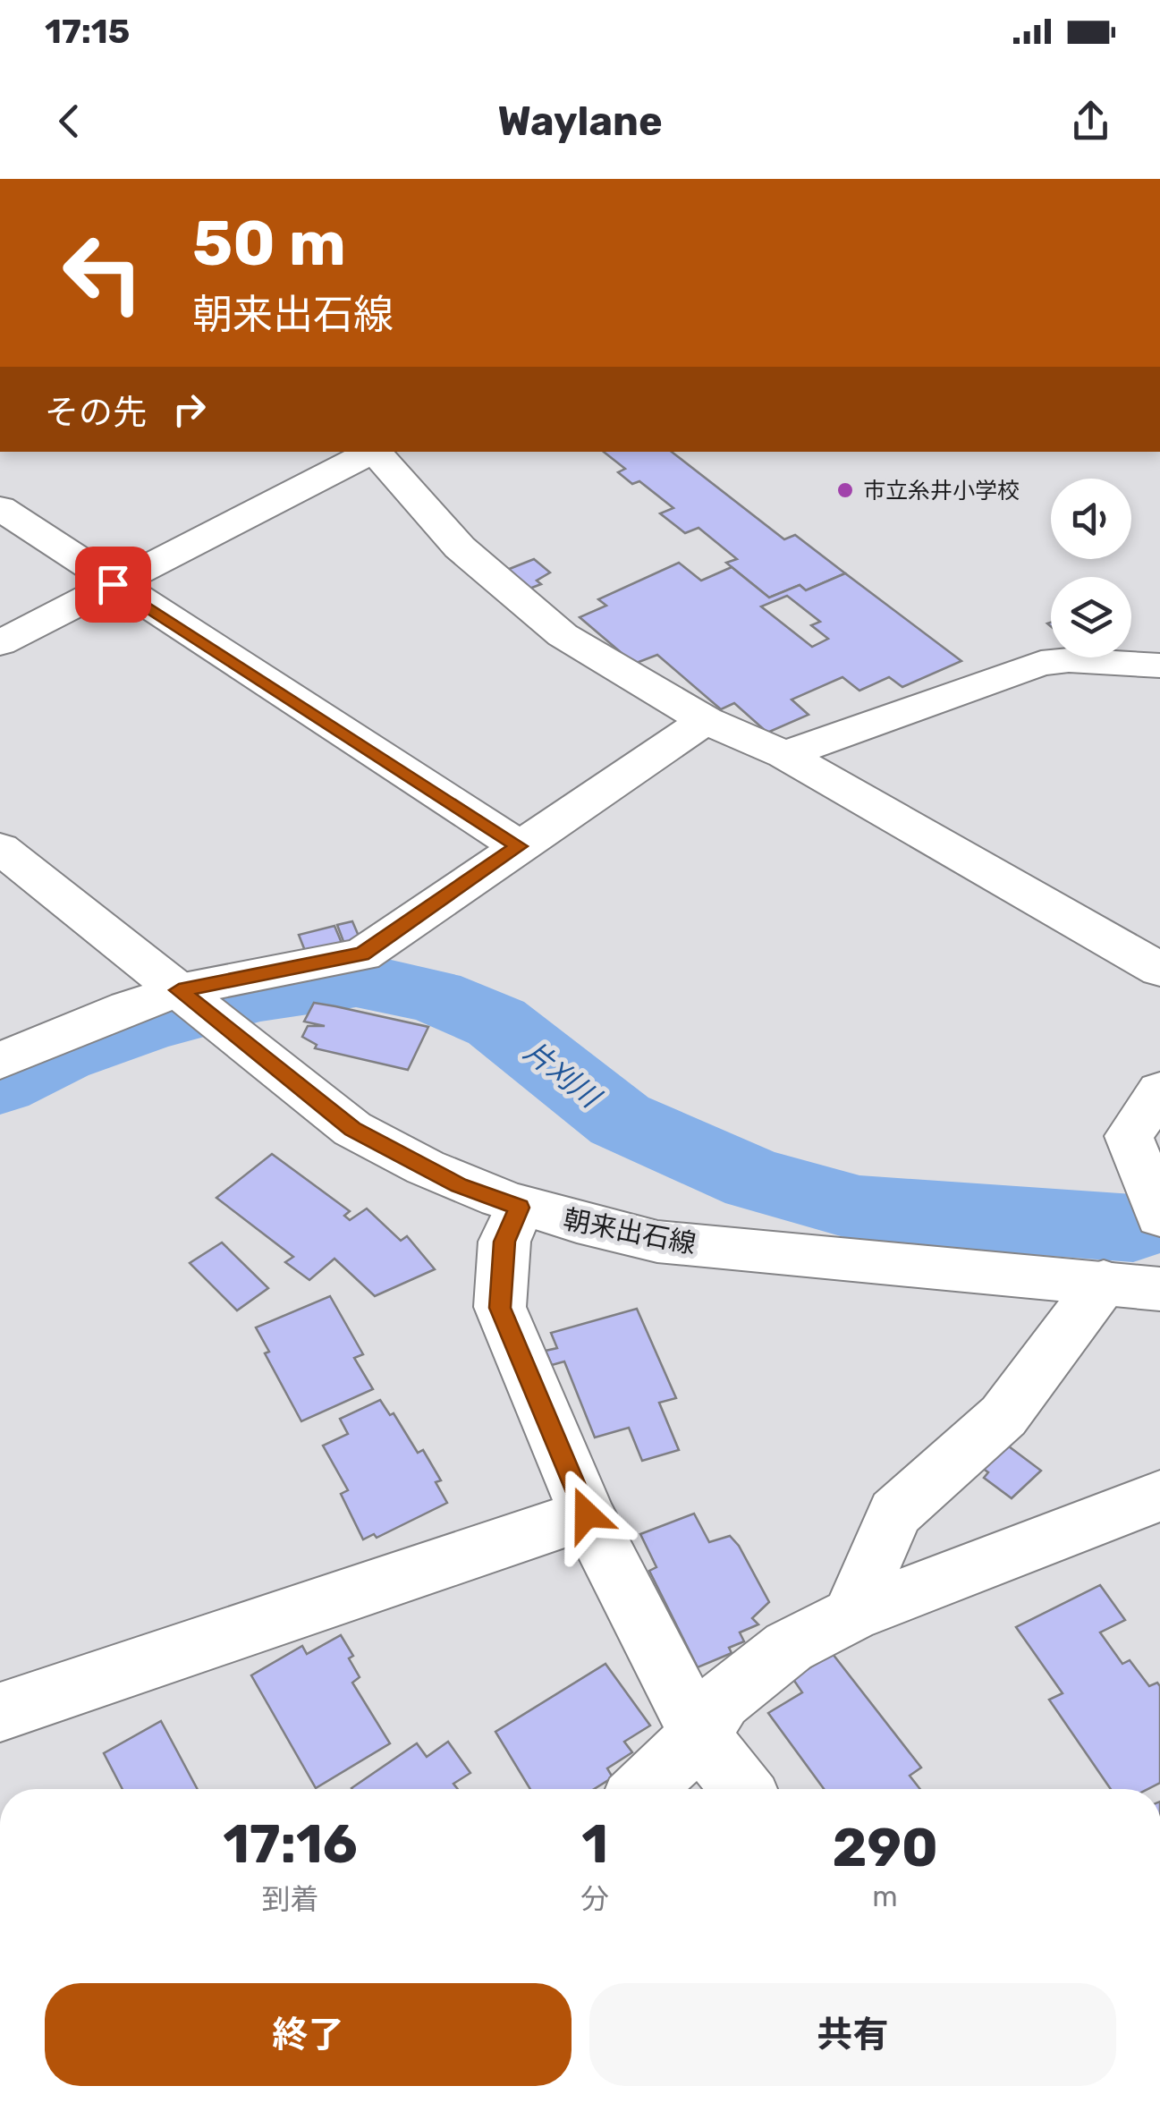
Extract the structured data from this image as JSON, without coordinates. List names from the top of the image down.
{
  "streets": {
    "street": ["朝来出石線"]
  },
  "water": ["片刈川"],
  "places": ["市立糸井小学校"],
  "page": {
    "status": "17:15",
    "header": "Waylane",
    "turn": ["50 m", "朝来出石線"],
    "then": "その先",
    "eta": [
      "17:16",
      "到着",
      "1",
      "分",
      "290",
      "m"
    ],
    "buttons": ["終了", "共有"]
  }
}
